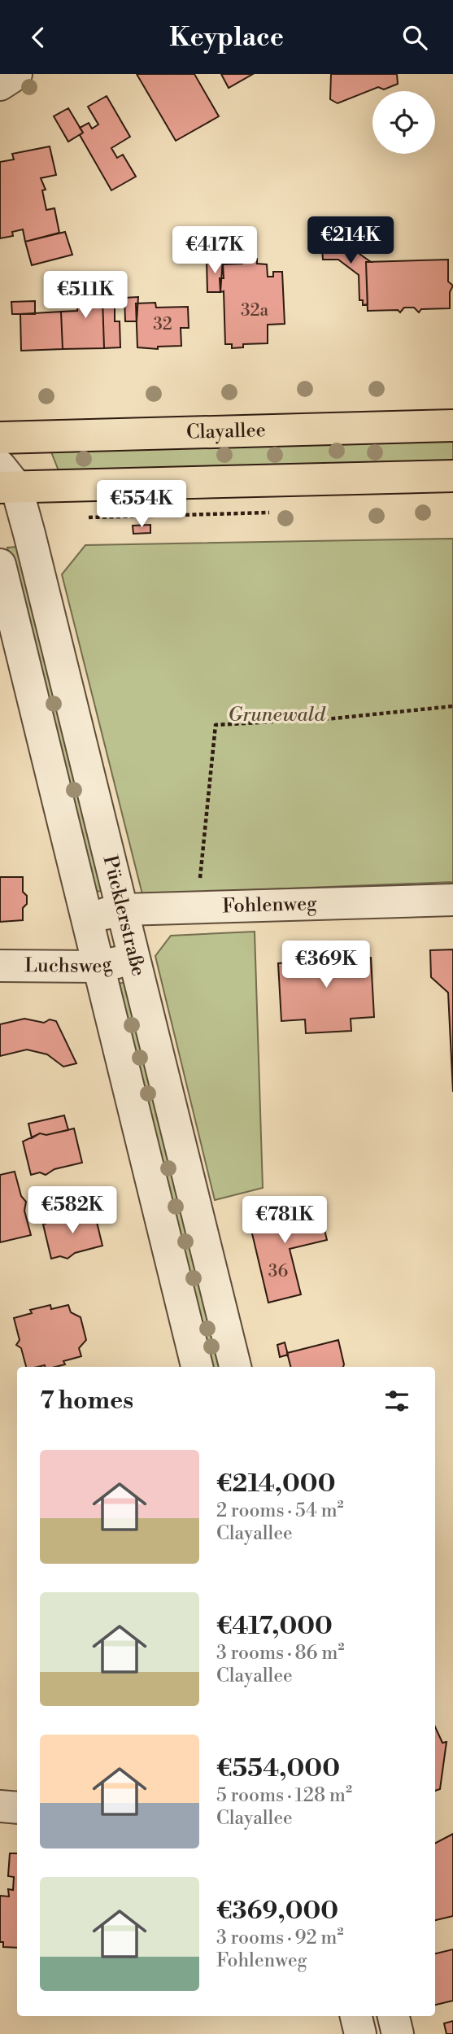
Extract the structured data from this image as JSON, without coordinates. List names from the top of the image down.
{
  "streets": {
    "main road": ["Clayallee"],
    "street": ["Fohlenweg", "Pücklerstraße", "Luchsweg"]
  },
  "crossings": [
    ["Fohlenweg", "Pücklerstraße"],
    ["Pücklerstraße", "Luchsweg"]
  ],
  "parks": ["Grunewald"],
  "house_numbers": ["32a", "32", "36"],
  "page": {
    "header": "Keyplace",
    "price": [
      "€214K",
      "€417K",
      "€511K",
      "€554K",
      "€369K",
      "€582K",
      "€781K"
    ],
    "heading": "7 homes",
    "list": [
      {
        "name": "€214,000",
        "note": "2 rooms · 54 m² · Clayallee"
      },
      {
        "name": "€417,000",
        "note": "3 rooms · 86 m² · Clayallee"
      },
      {
        "name": "€554,000",
        "note": "5 rooms · 128 m² · Clayallee"
      },
      {
        "name": "€369,000",
        "note": "3 rooms · 92 m² · Fohlenweg"
      }
    ]
  }
}
